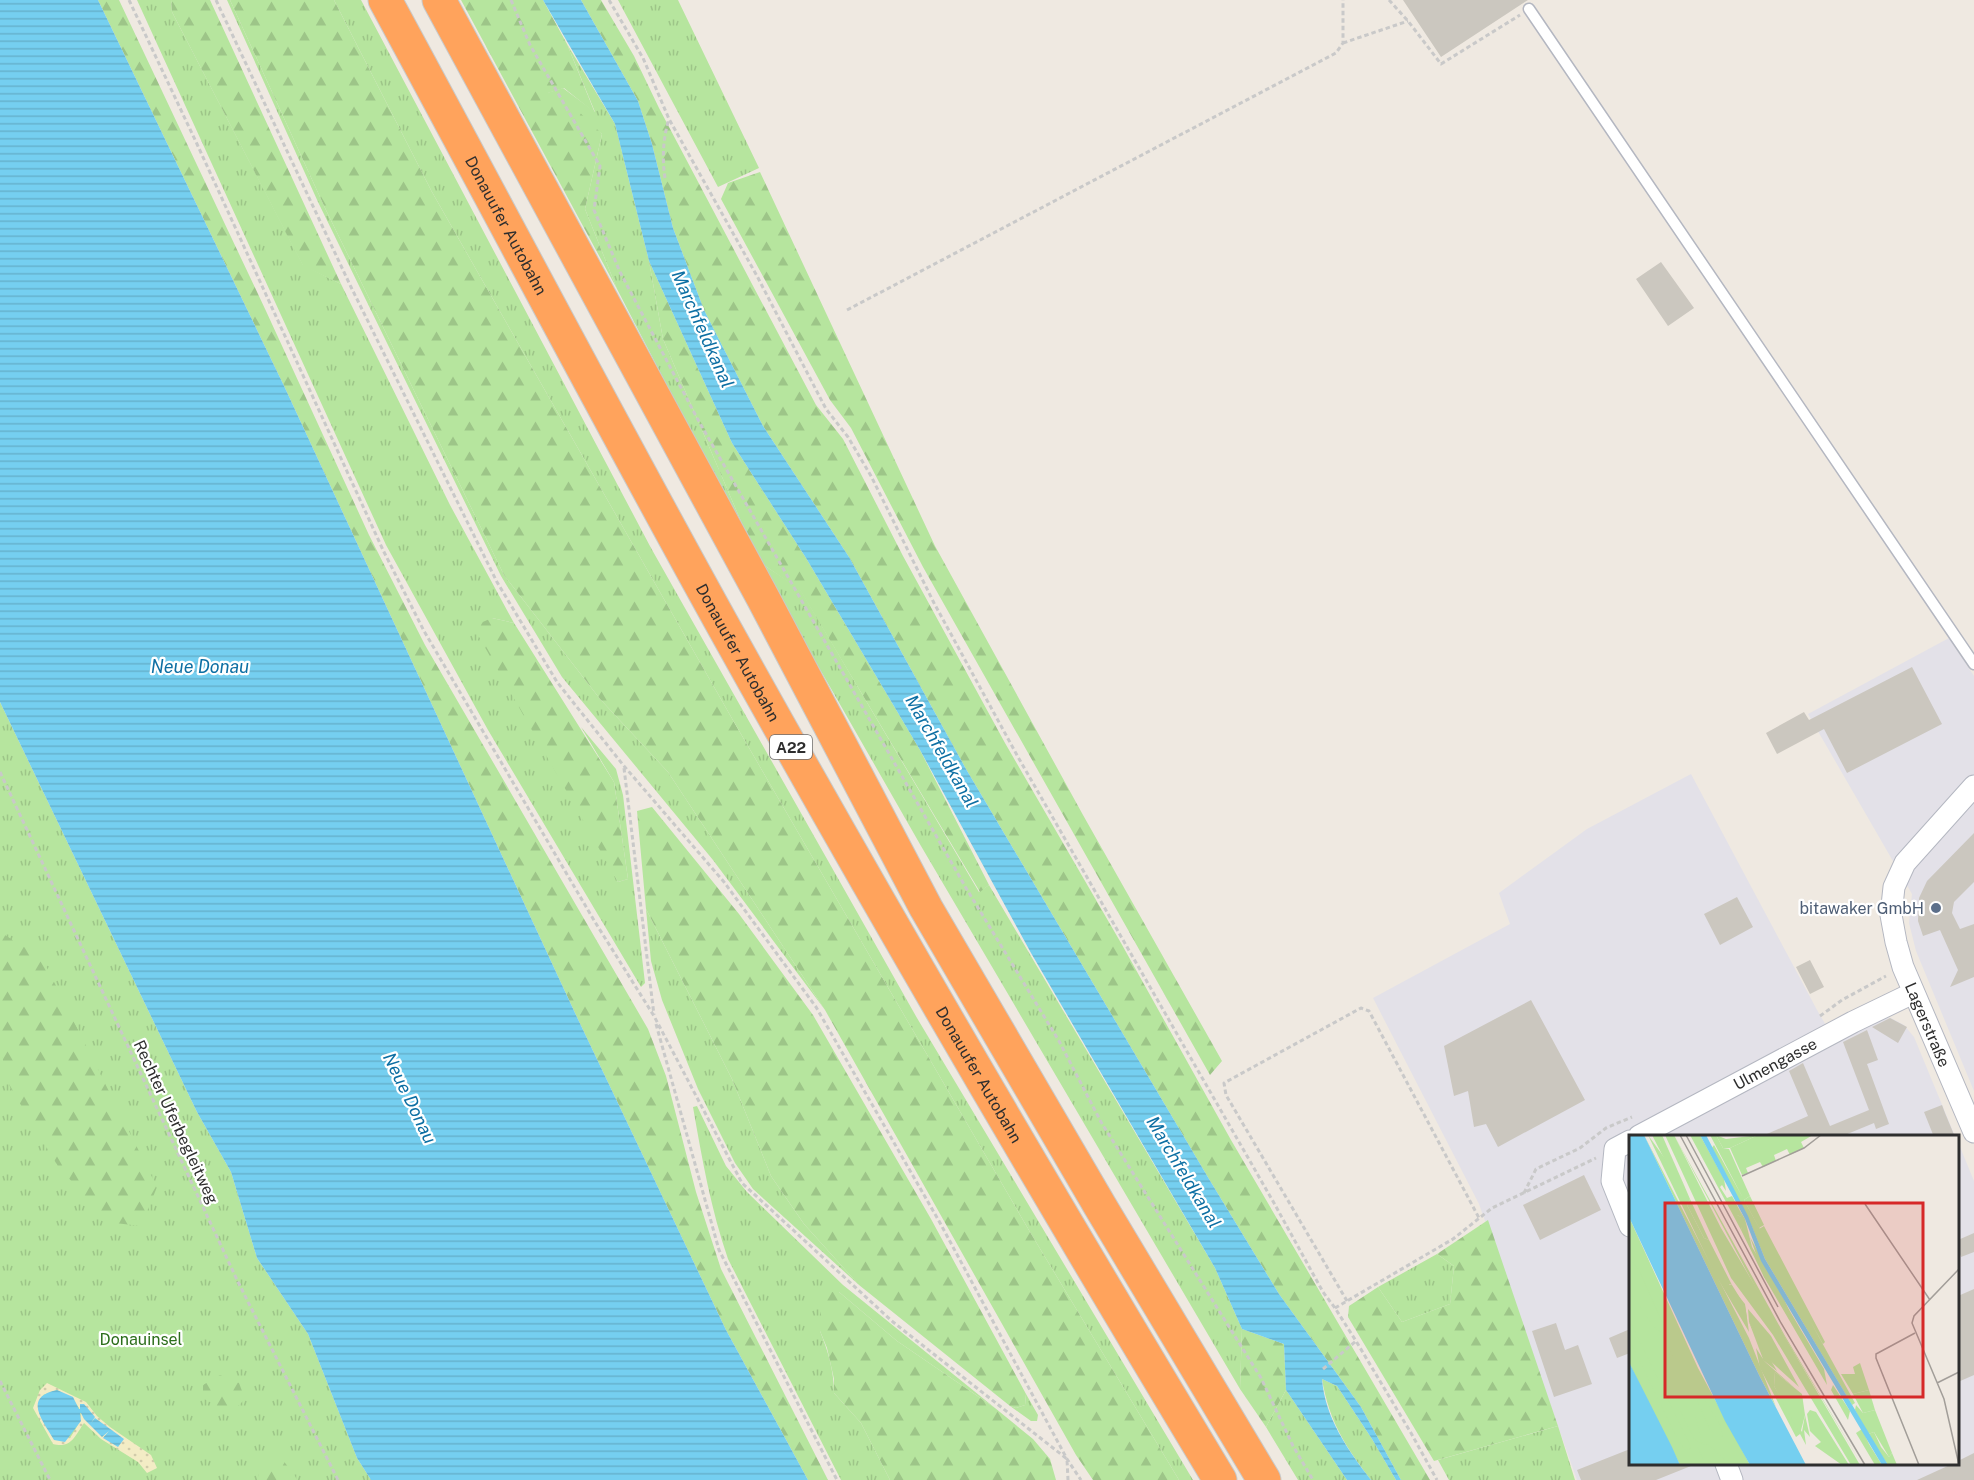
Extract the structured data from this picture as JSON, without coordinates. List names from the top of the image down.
{
  "streets": {
    "highway": ["Donauufer Autobahn", "A22"],
    "street": ["Lagerstraße", "Ulmengasse"],
    "path": ["Rechter Uferbegleitweg"]
  },
  "crossings": [
    ["Lagerstraße", "Ulmengasse"]
  ],
  "water": ["Marchfeldkanal", "Neue Donau"],
  "parks": ["Donauinsel"],
  "places": ["bitawaker GmbH"]
}
